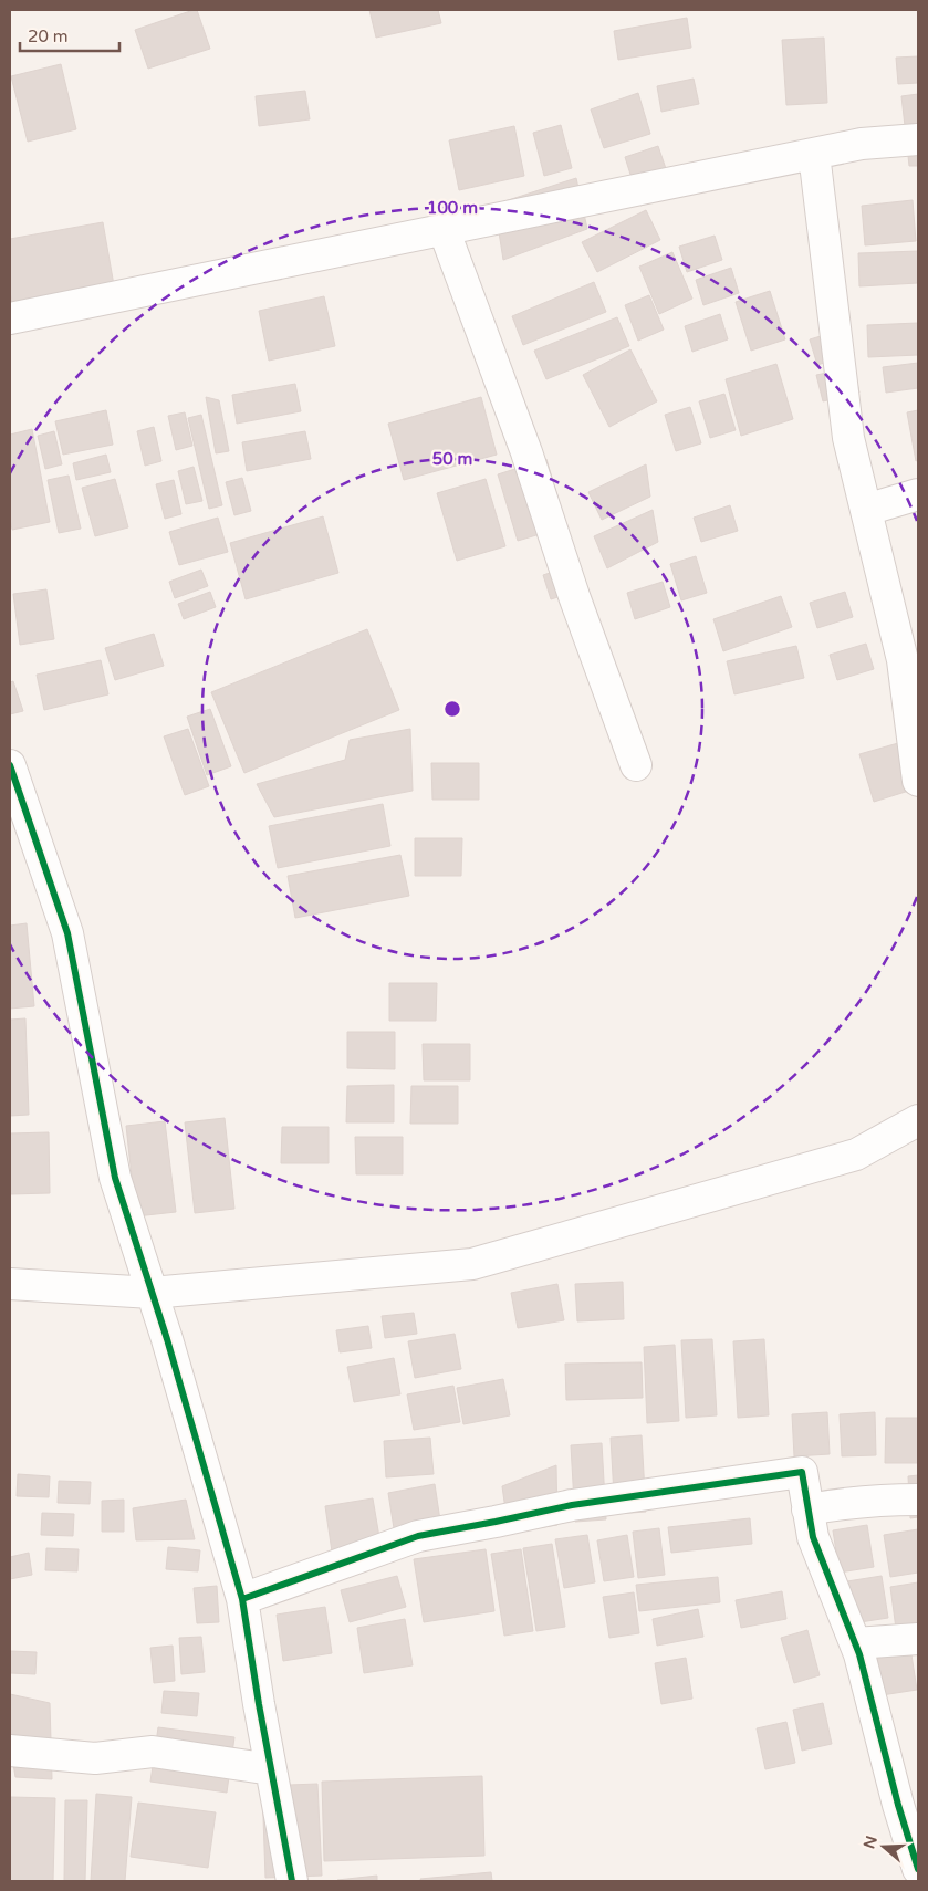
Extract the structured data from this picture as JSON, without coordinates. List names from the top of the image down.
{
  "scale_bar": "20 m",
  "north": "left",
  "rings": ["100 m", "50 m"]
}
